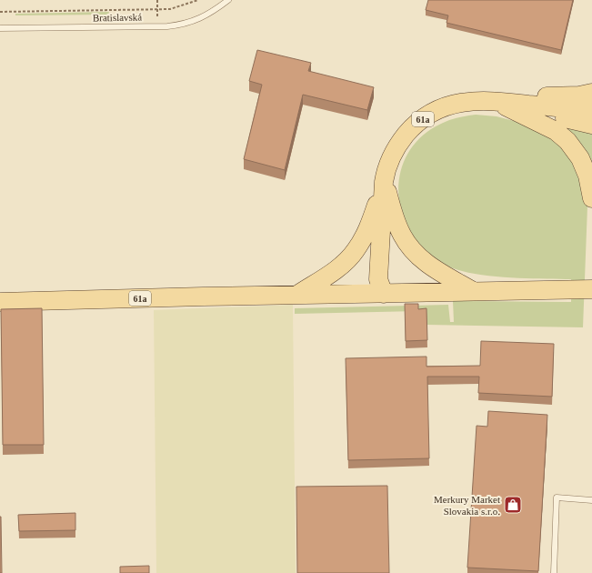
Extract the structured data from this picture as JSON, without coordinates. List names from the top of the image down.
{
  "streets": {
    "main road": ["61a"],
    "lane": ["Bratislavská"]
  },
  "places": {
    "shop": ["Merkury Market Slovakia s.r.o."]
  }
}
